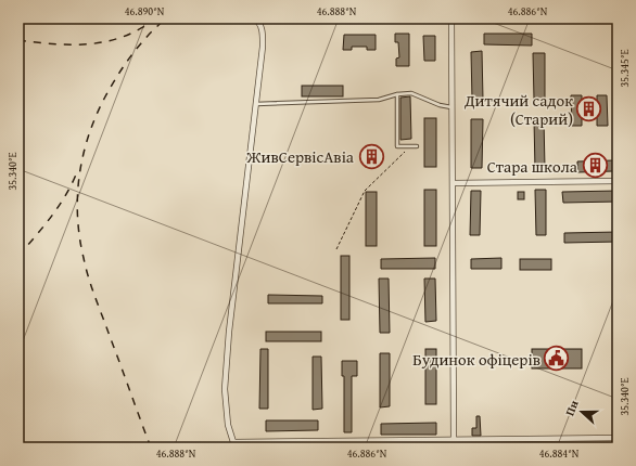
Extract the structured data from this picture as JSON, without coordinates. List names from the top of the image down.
{
  "places": {
    "building": ["Дитячий садок (Старий)", "ЖивСервісАвіа", "Стара школа"],
    "public building": ["Будинок офіцерів"]
  },
  "north": "left",
  "coordinates": [
    "46.890°N",
    "46.888°N",
    "46.886°N",
    "35.345°E",
    "35.340°E",
    "46.884°N"
  ]
}
